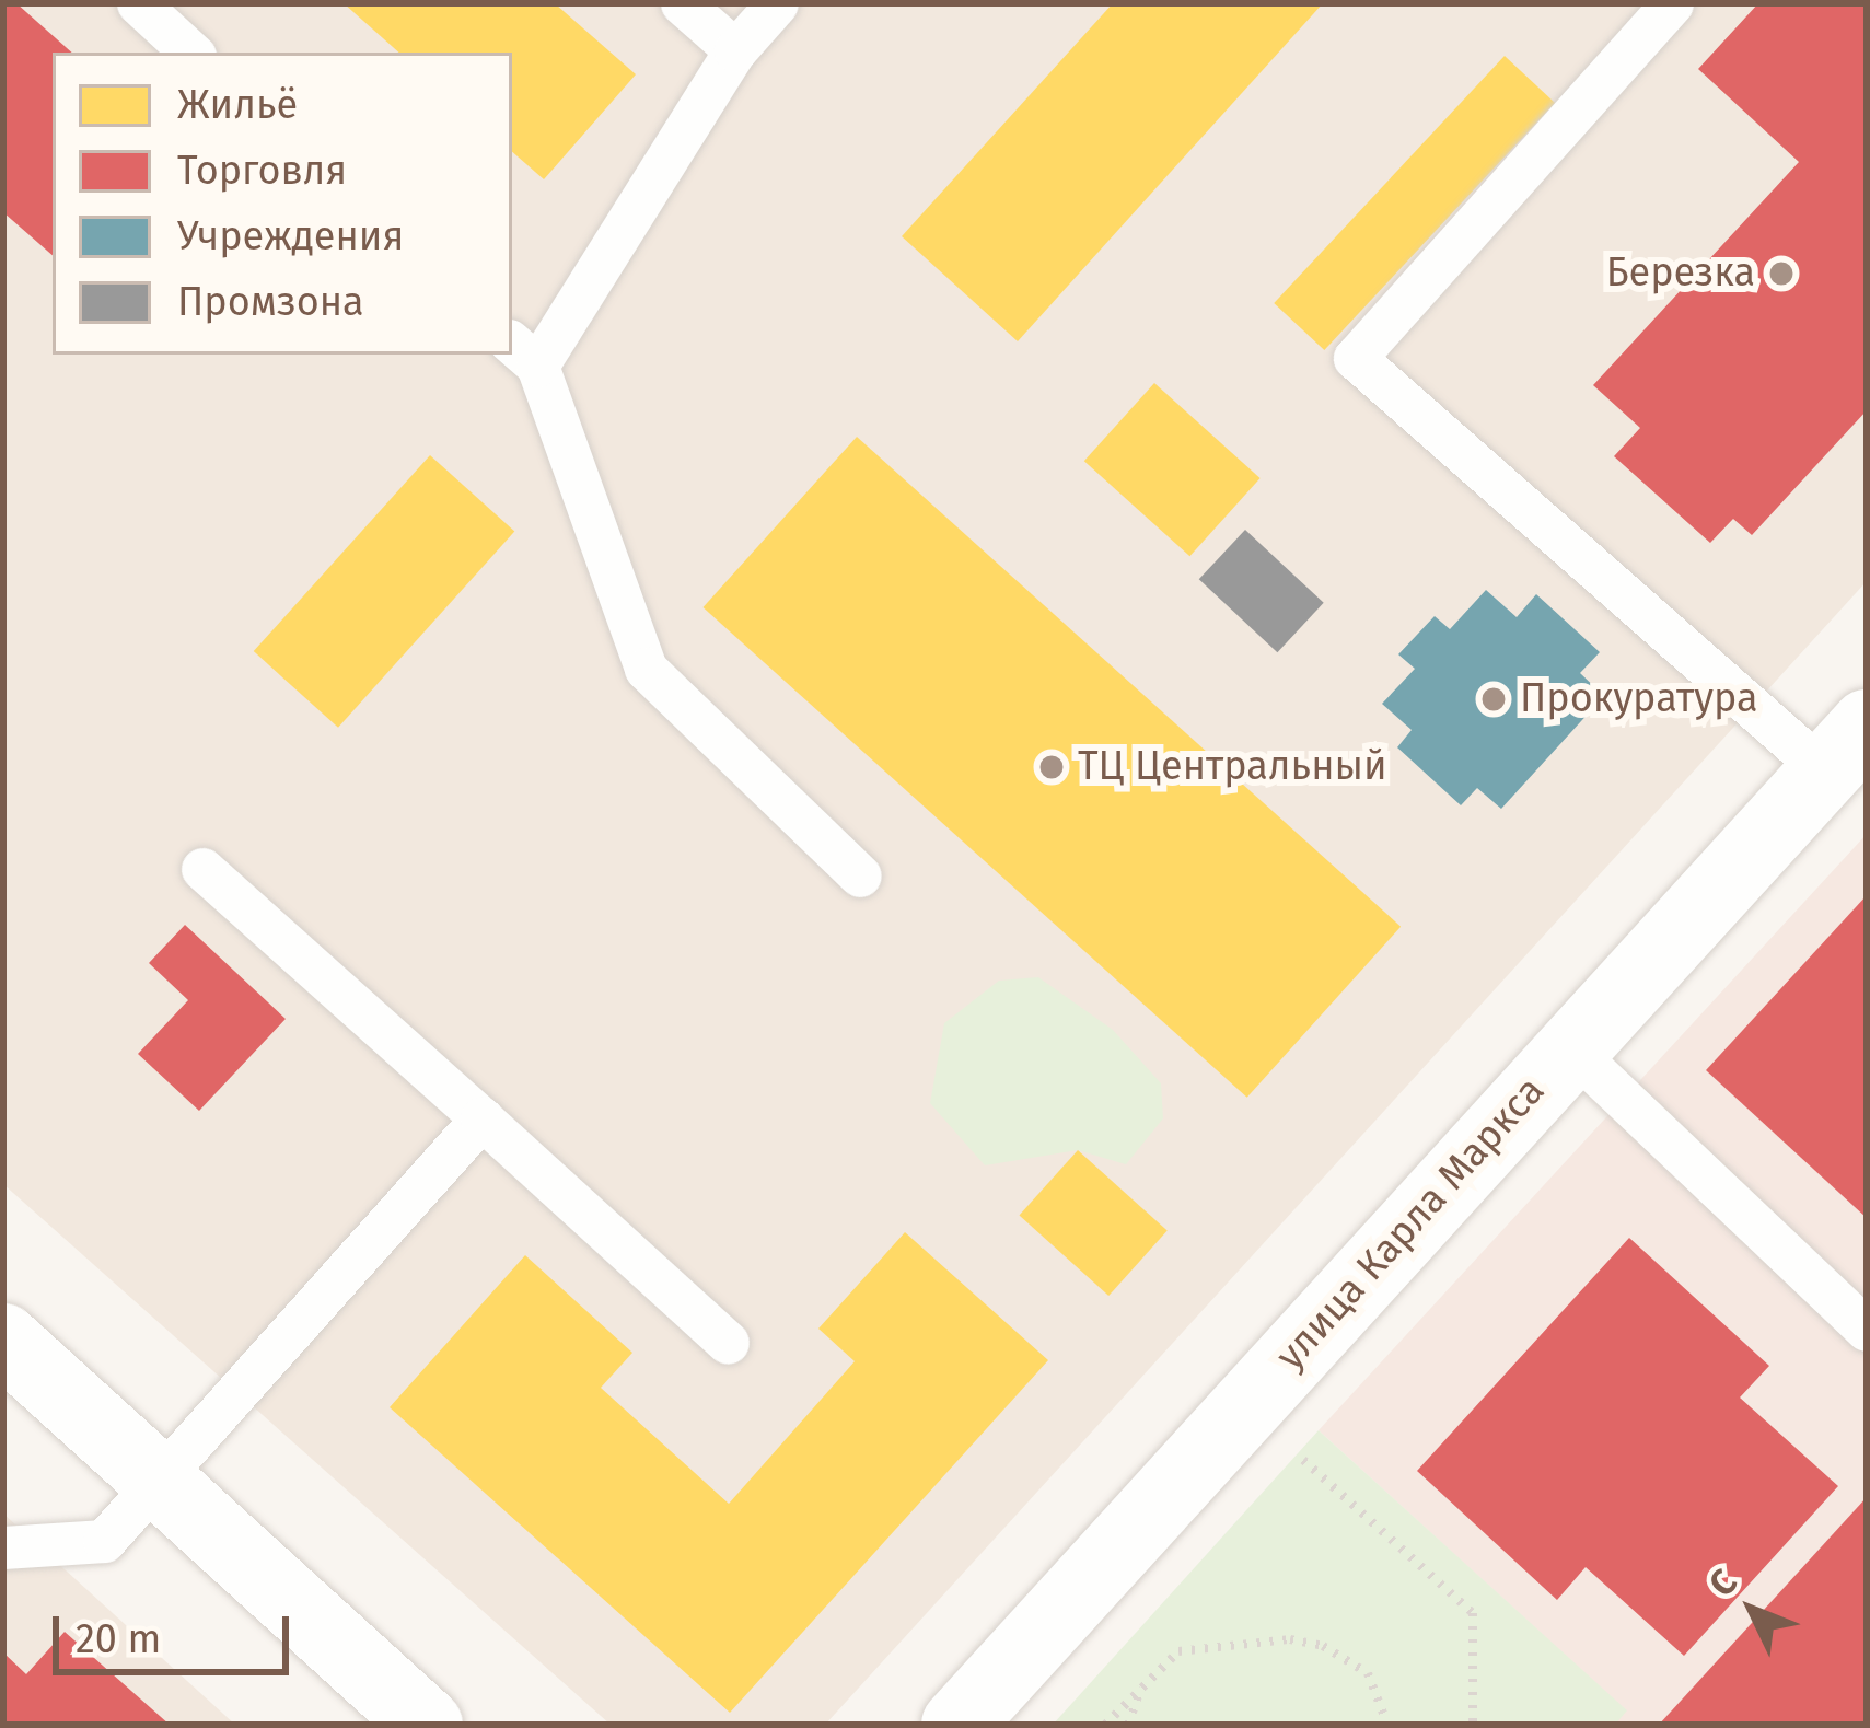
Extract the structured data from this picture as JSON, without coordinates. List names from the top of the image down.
{
  "streets": {
    "street": ["улица Карла Маркса"]
  },
  "places": ["Березка", "Прокуратура", "ТЦ Центральный"],
  "legend": [
    "Жильё",
    "Торговля",
    "Учреждения",
    "Промзона"
  ],
  "scale_bar": "20 m",
  "north": "top left"
}
